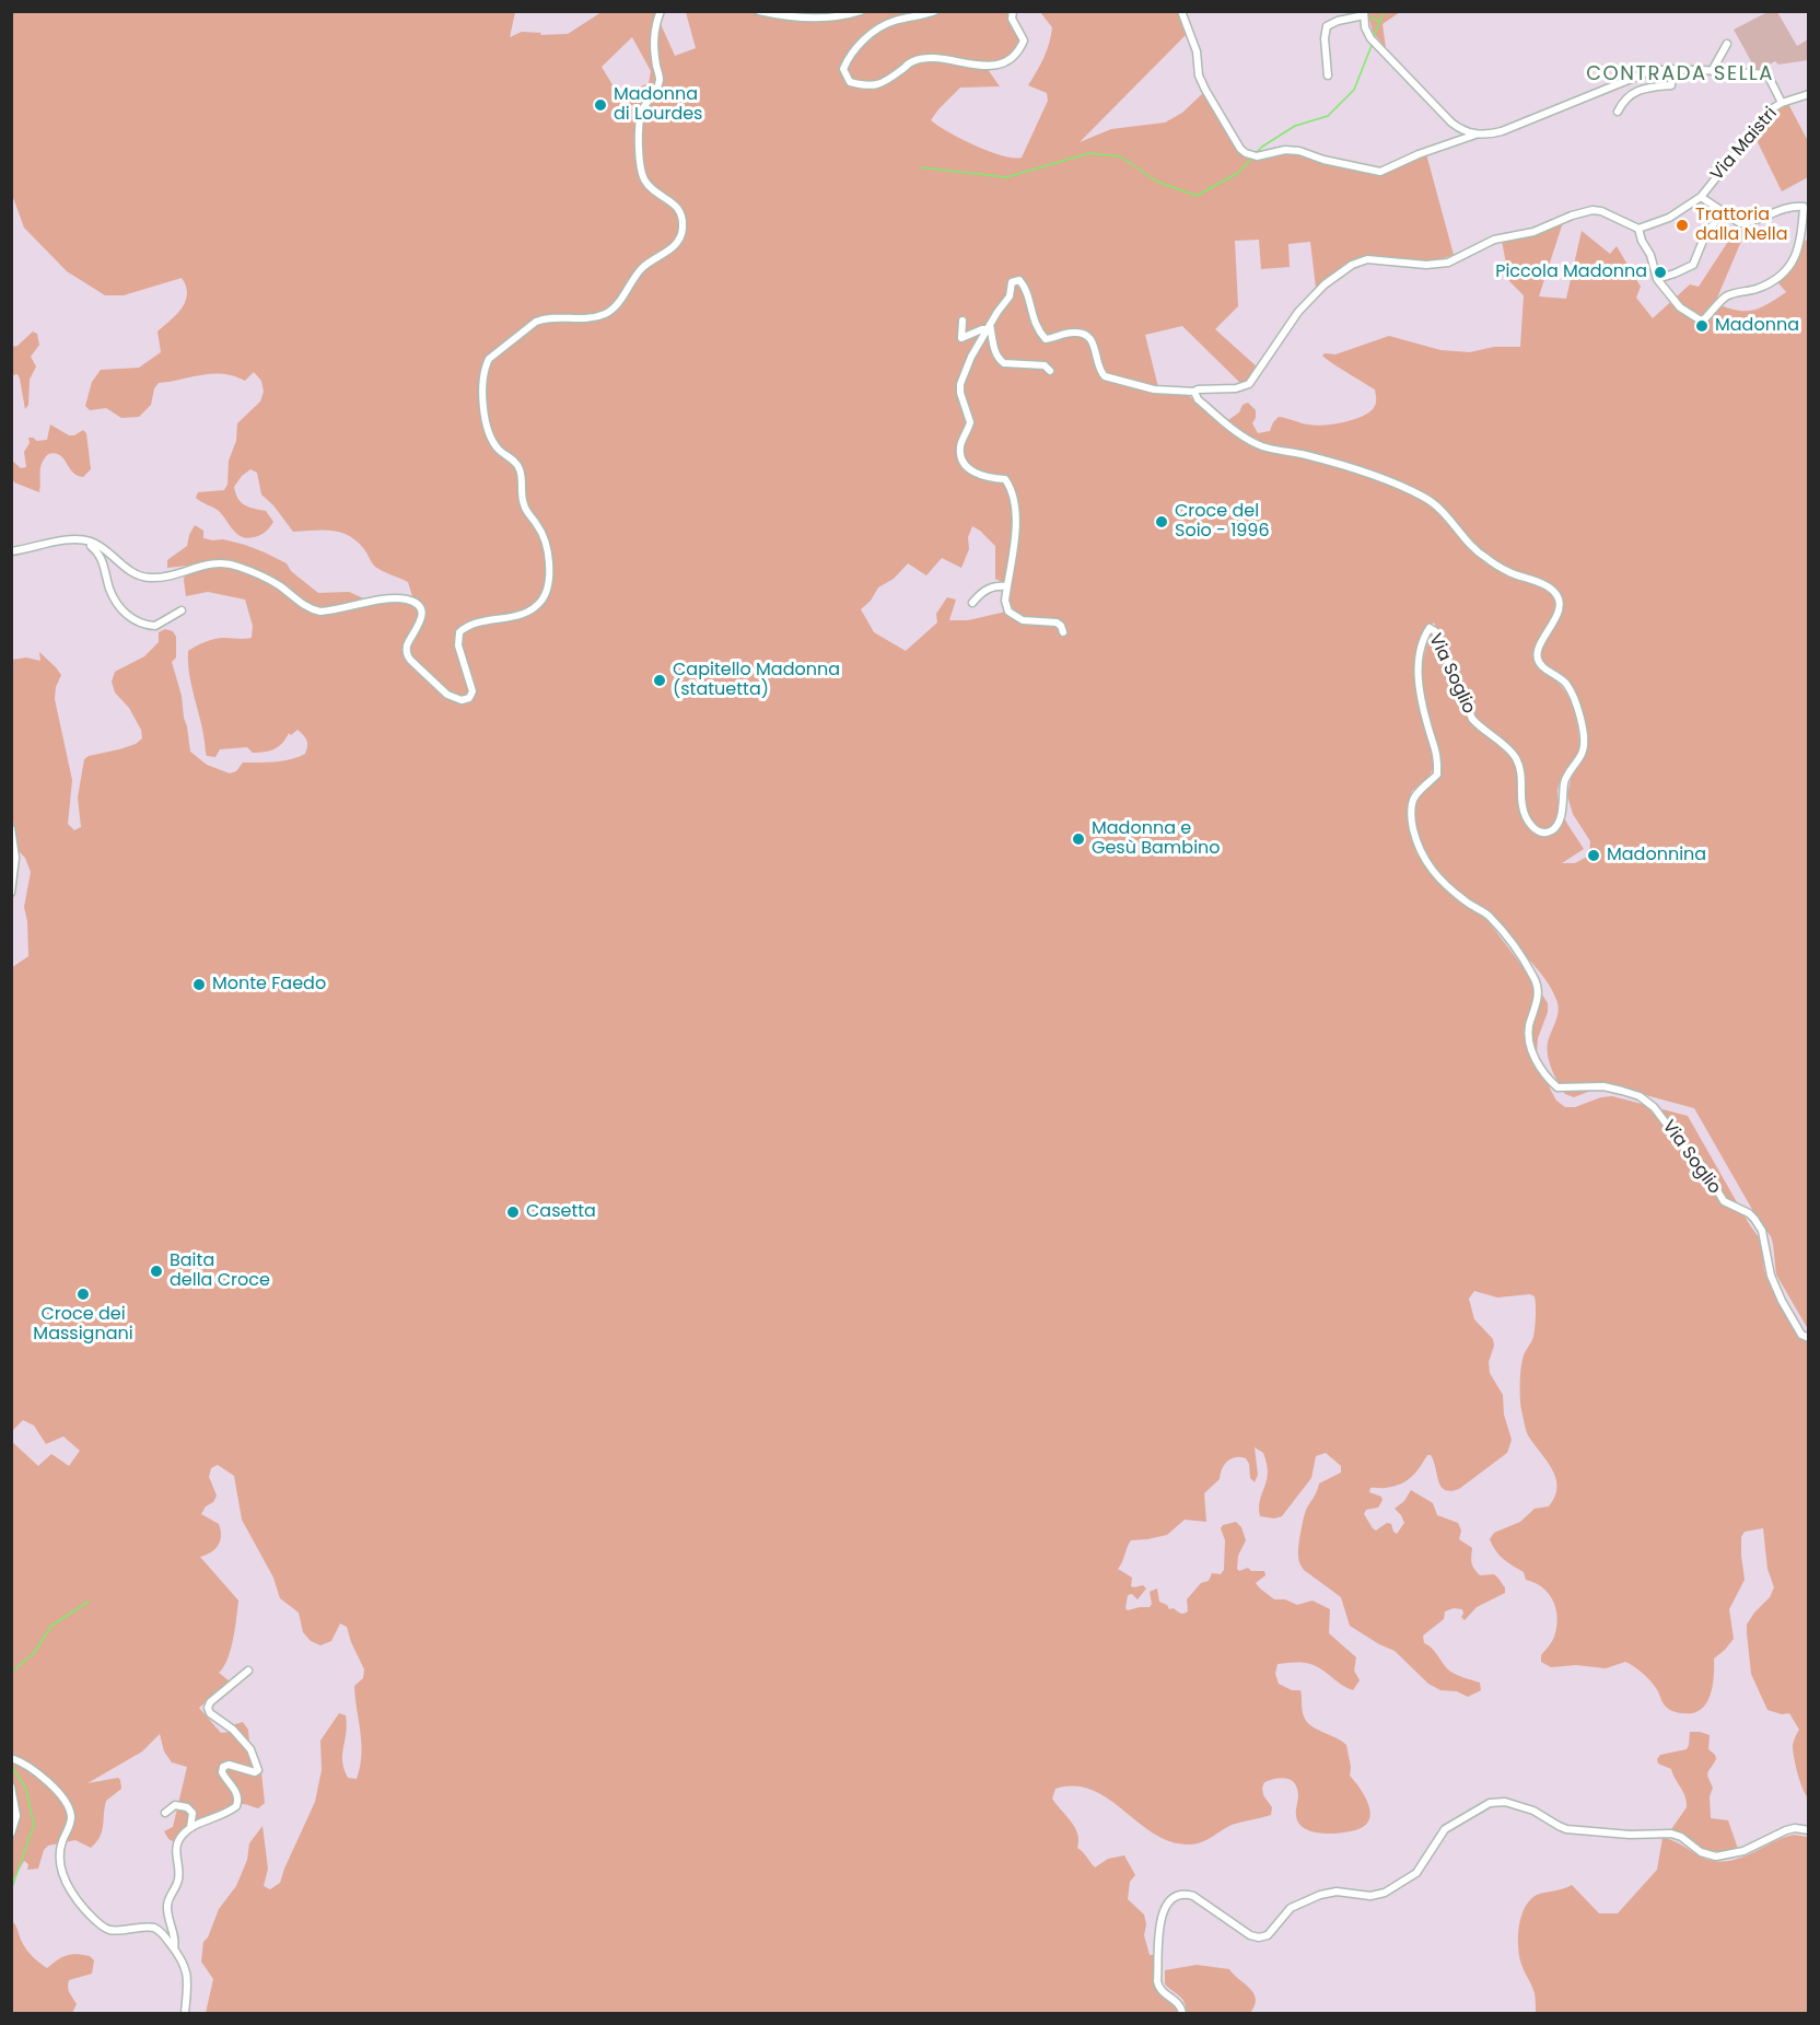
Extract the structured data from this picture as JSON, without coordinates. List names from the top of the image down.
{
  "streets": {
    "street": ["Via Maistri", "Via Soglio"]
  },
  "districts": ["CONTRADA SELLA"],
  "places": [
    "Madonna di Lourdes",
    "Trattoria dalla Nella",
    "Piccola Madonna",
    "Madonna",
    "Croce del Soio - 1996",
    "Capitello Madonna (statuetta)",
    "Madonna e Gesù Bambino",
    "Madonnina",
    "Monte Faedo",
    "Casetta",
    "Baita della Croce",
    "Croce dei Massignani"
  ]
}
